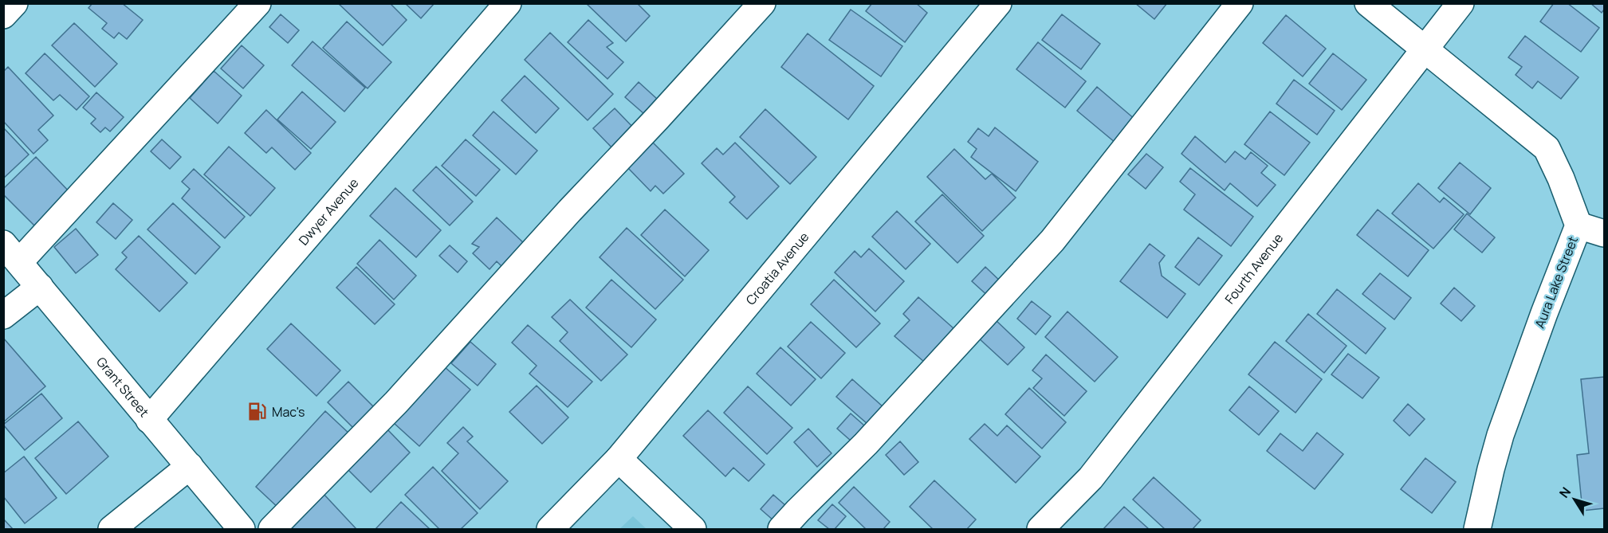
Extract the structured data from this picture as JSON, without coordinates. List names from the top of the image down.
{
  "streets": {
    "street": [
      "Dwyer Avenue",
      "Fourth Avenue",
      "Croatia Avenue",
      "Aura Lake Street",
      "Grant Street"
    ]
  },
  "crossings": [
    ["Dwyer Avenue", "Grant Street"],
    ["Fourth Avenue", "Aura Lake Street"]
  ],
  "places": {
    "fuel station": ["Mac's"]
  },
  "north": "top left"
}
